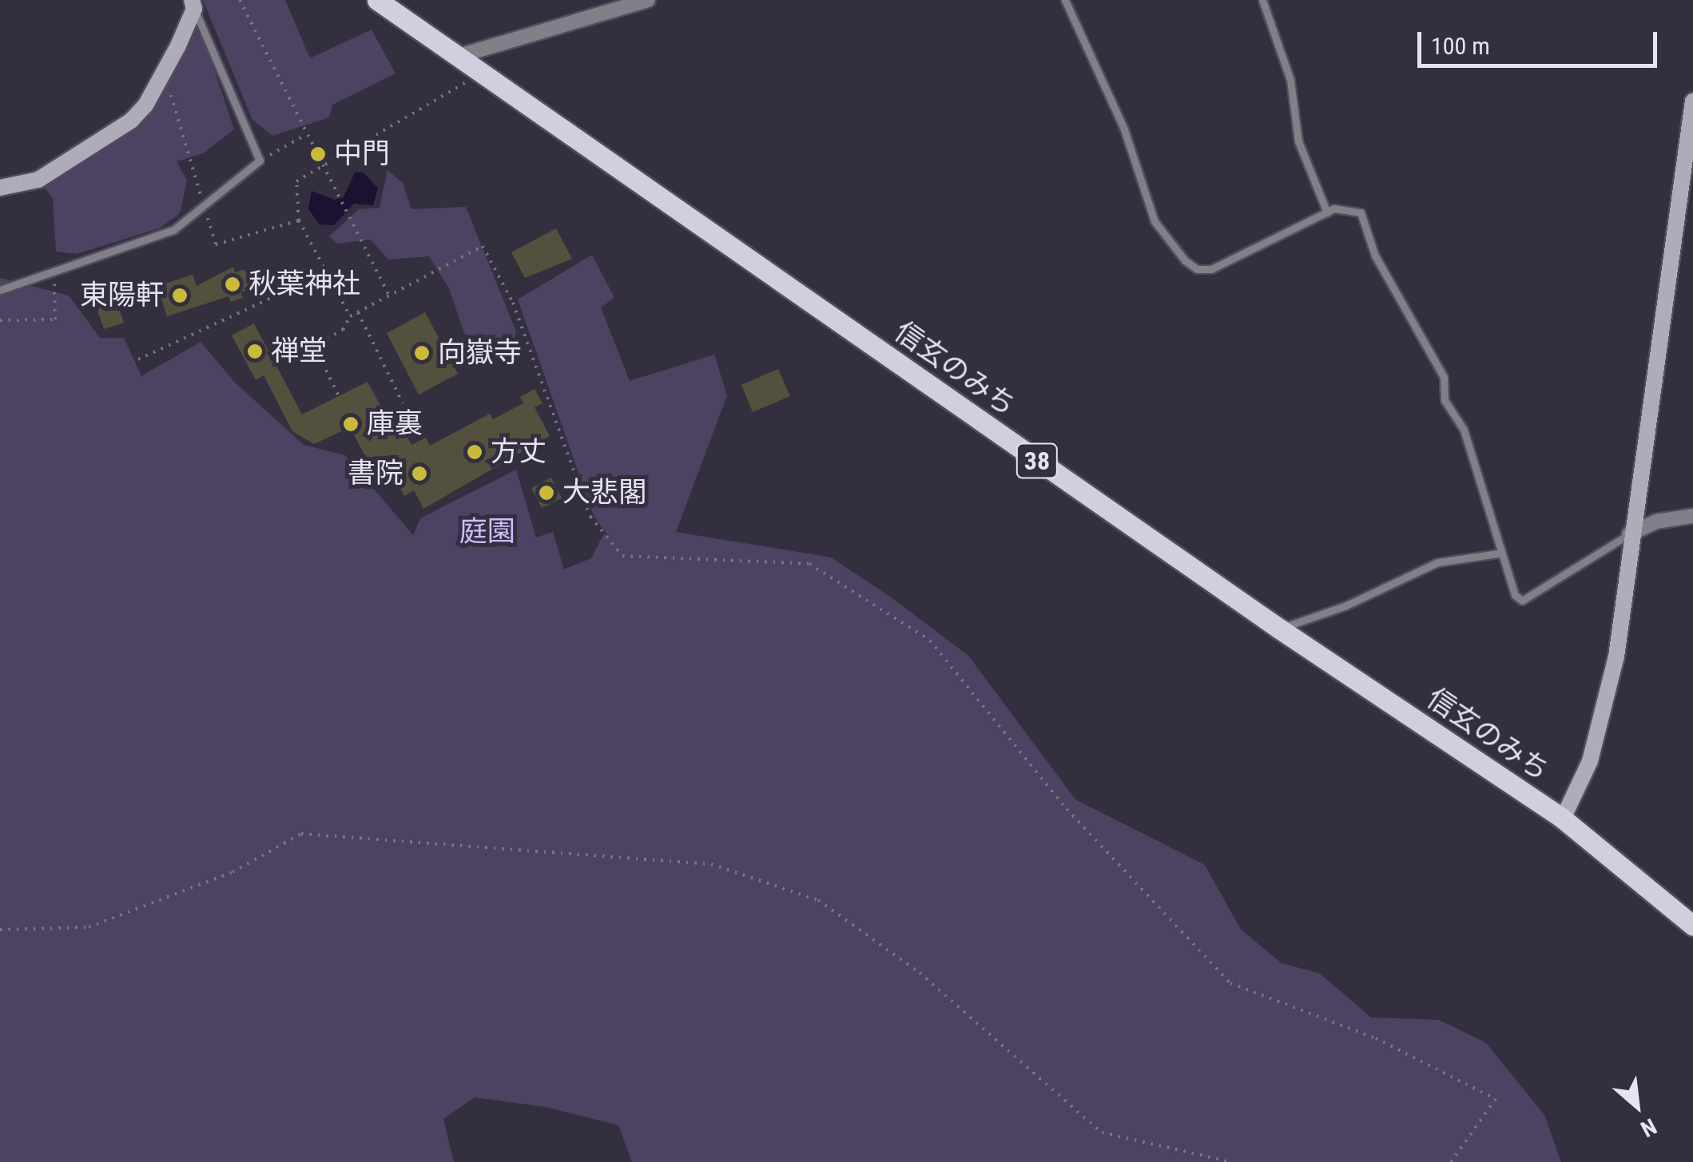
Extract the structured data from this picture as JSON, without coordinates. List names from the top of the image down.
{
  "streets": {
    "main road": ["信玄のみち", "38"]
  },
  "parks": ["庭園"],
  "places": [
    "中門",
    "秋葉神社",
    "東陽軒",
    "禅堂",
    "向嶽寺",
    "庫裏",
    "方丈",
    "書院",
    "大悲閣"
  ],
  "scale_bar": "100 m",
  "north": "bottom right"
}
